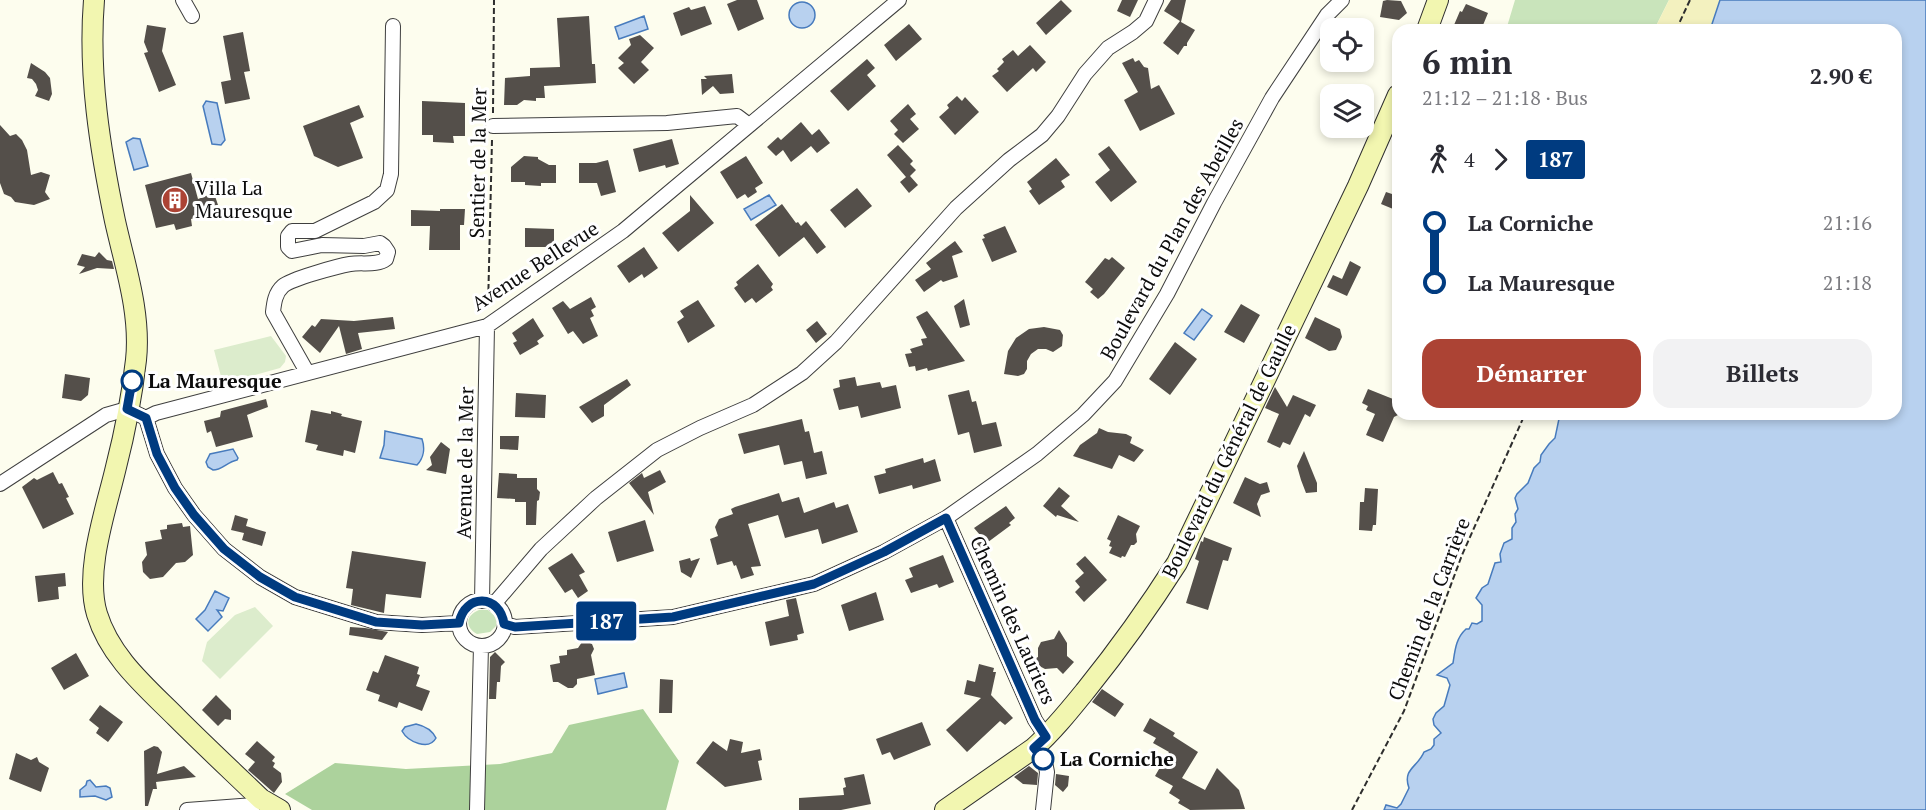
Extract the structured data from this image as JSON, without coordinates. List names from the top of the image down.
{
  "streets": {
    "street": [
      "Boulevard du Plan des Abeilles",
      "Avenue Bellevue",
      "Boulevard du Général de Gaulle",
      "Avenue de la Mer",
      "Chemin des Lauriers"
    ],
    "path": ["Sentier de la Mer", "Chemin de la Carrière"]
  },
  "crossings": [
    ["Sentier de la Mer", "Avenue Bellevue"],
    ["Sentier de la Mer", "Avenue de la Mer"],
    ["Boulevard du Plan des Abeilles", "Avenue de la Mer"],
    ["Boulevard du Plan des Abeilles", "Chemin des Lauriers"],
    ["Avenue Bellevue", "Avenue de la Mer"],
    ["Boulevard du Général de Gaulle", "Chemin des Lauriers"]
  ],
  "places": {
    "building": ["Villa La Mauresque"],
    "other": ["La Mauresque", "La Corniche"]
  },
  "lines": ["bus line 187"],
  "page": {
    "on_map": "187",
    "heading": ["6 min", "21:12 – 21:18 · Bus", "2.90 €"],
    "legs": ["4", "187"],
    "list": [
      {
        "name": "La Corniche",
        "value": "21:16"
      },
      {
        "name": "La Mauresque",
        "value": "21:18"
      }
    ],
    "buttons": ["Démarrer", "Billets"]
  }
}
